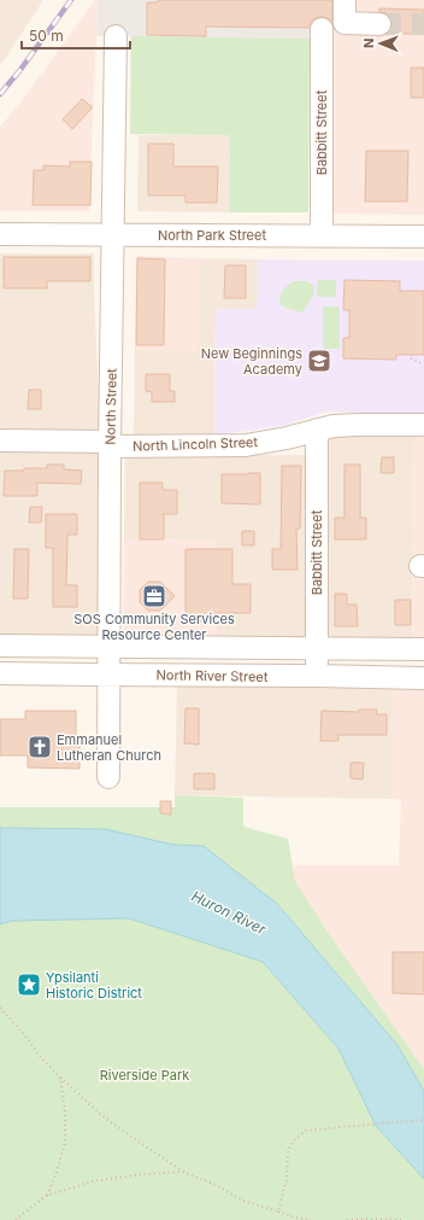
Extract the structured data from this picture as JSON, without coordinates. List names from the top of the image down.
{
  "streets": {
    "street": [
      "Babbitt Street",
      "North Park Street",
      "North Street",
      "North Lincoln Street",
      "North River Street"
    ]
  },
  "crossings": [
    ["Babbitt Street", "North Park Street"],
    ["Babbitt Street", "North Lincoln Street"],
    ["Babbitt Street", "North River Street"],
    ["North Park Street", "North Street"],
    ["North Street", "North Lincoln Street"],
    ["North Street", "North River Street"]
  ],
  "water": ["Huron River"],
  "parks": ["Riverside Park"],
  "places": {
    "school or university": ["New Beginnings Academy"],
    "office": ["SOS Community Services Resource Center"],
    "church": ["Emmanuel Lutheran Church"],
    "place": ["Ypsilanti Historic District"]
  },
  "scale_bar": "50 m",
  "north": "left"
}
